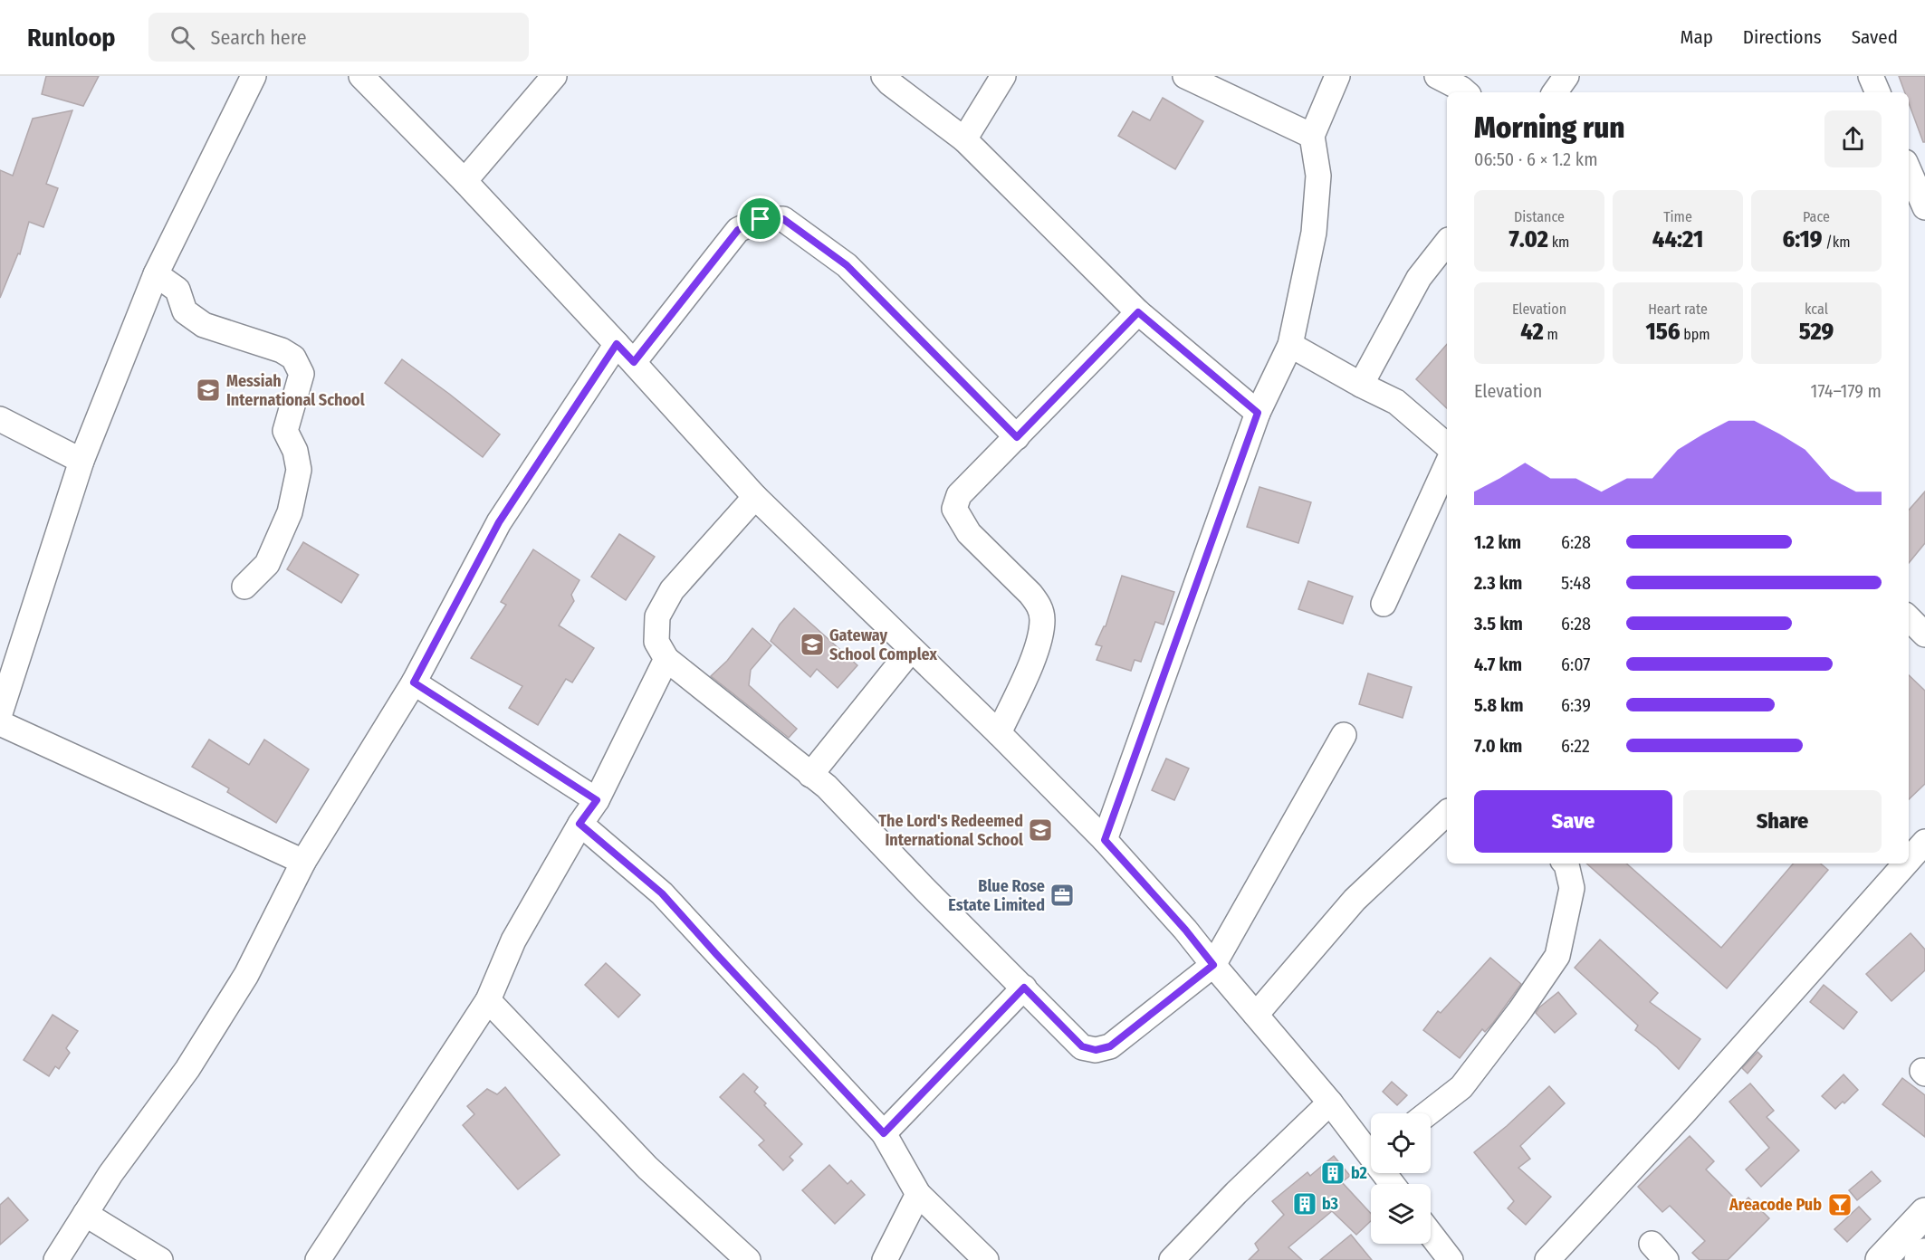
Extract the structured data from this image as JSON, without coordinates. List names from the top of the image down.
{
  "places": {
    "school or university": ["Messiah International School", "Gateway School Complex", "The Lord's Redeemed International School"],
    "office": ["Blue Rose Estate Limited"],
    "building": ["b2", "b3"],
    "bar": ["Areacode Pub"]
  },
  "page": {
    "header": "Runloop",
    "search": "Search here",
    "nav": ["Map", "Directions", "Saved"],
    "heading": ["Morning run", "06:50 · 6 × 1.2 km"],
    "stats": [
      ["Distance", "7.02 km"],
      ["Time", "44:21"],
      ["Pace", "6:19 /km"],
      ["Elevation", "42 m"],
      ["Heart rate", "156 bpm"],
      ["kcal", "529"]
    ],
    "chart": ["Elevation", "174–179 m"],
    "list": [
      {
        "name": "1.2 km",
        "note": "6:28"
      },
      {
        "name": "2.3 km",
        "note": "5:48"
      },
      {
        "name": "3.5 km",
        "note": "6:28"
      },
      {
        "name": "4.7 km",
        "note": "6:07"
      },
      {
        "name": "5.8 km",
        "note": "6:39"
      },
      {
        "name": "7.0 km",
        "note": "6:22"
      }
    ],
    "buttons": ["Save", "Share"]
  }
}
